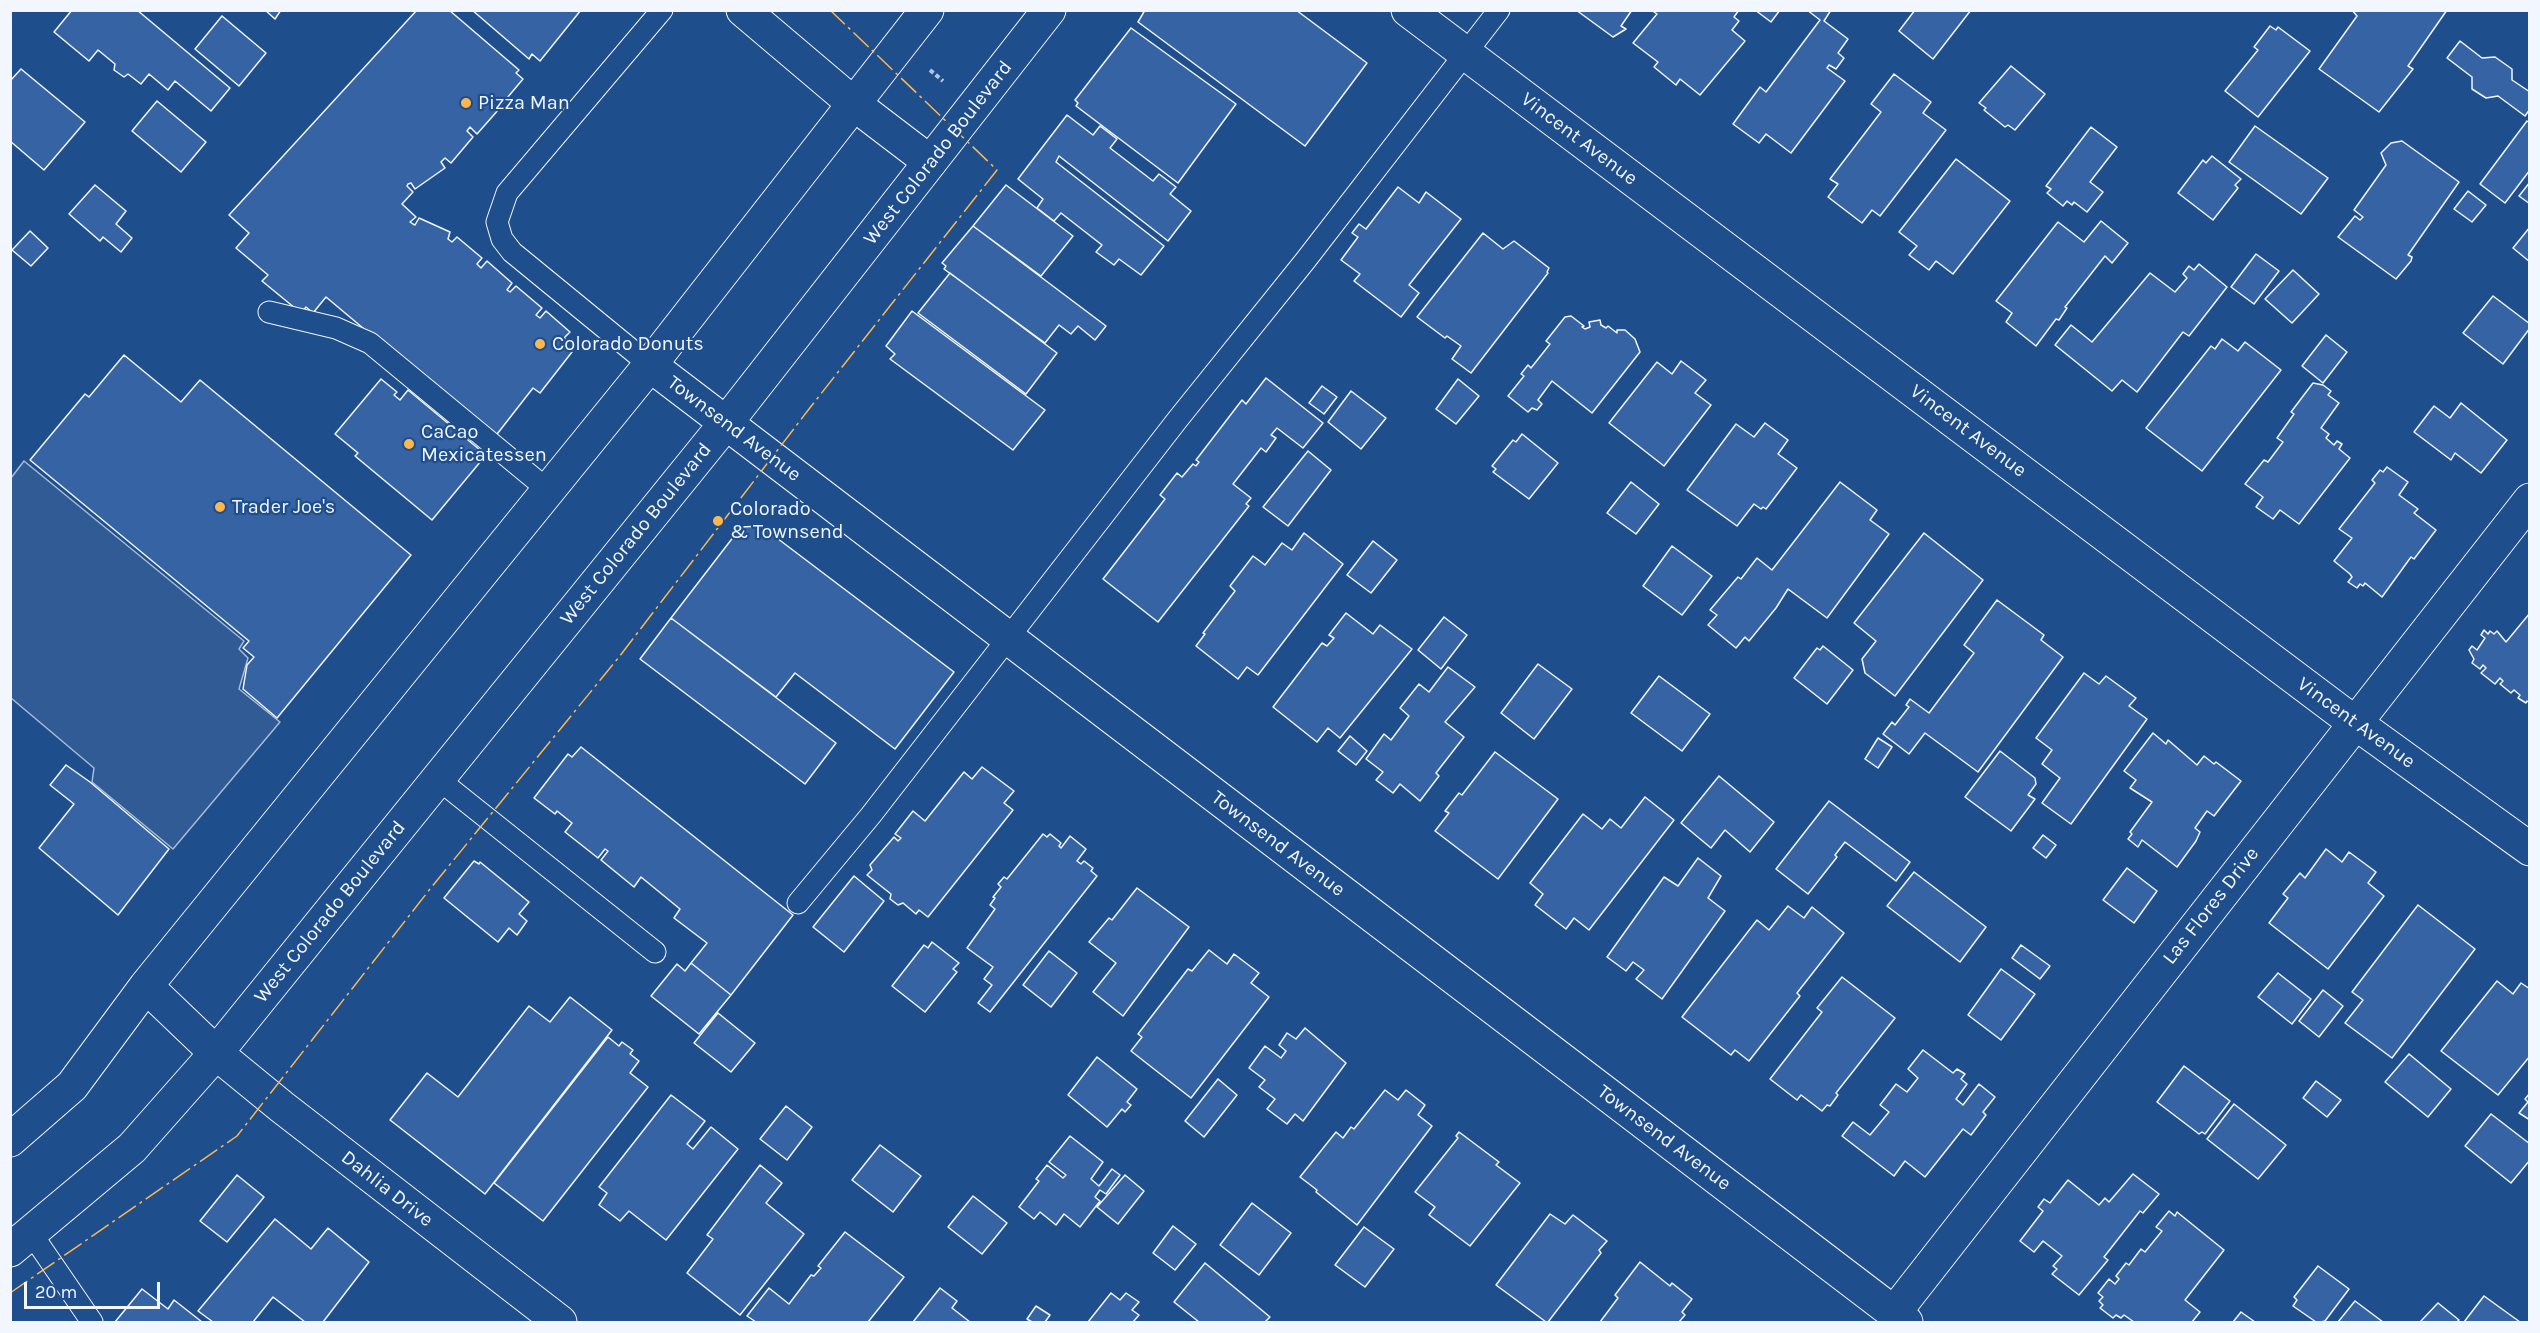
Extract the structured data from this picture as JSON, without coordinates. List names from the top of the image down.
{
  "streets": {
    "street": [
      "Vincent Avenue",
      "West Colorado Boulevard",
      "Townsend Avenue",
      "Las Flores Drive",
      "Dahlia Drive"
    ]
  },
  "crossings": [
    ["Vincent Avenue", "Las Flores Drive"],
    ["West Colorado Boulevard", "Townsend Avenue"],
    ["West Colorado Boulevard", "Dahlia Drive"],
    ["Townsend Avenue", "Las Flores Drive"]
  ],
  "places": [
    "Pizza Man",
    "Colorado Donuts",
    "CaCao Mexicatessen",
    "Trader Joe's",
    "Colorado & Townsend"
  ],
  "scale_bar": "20 m"
}
